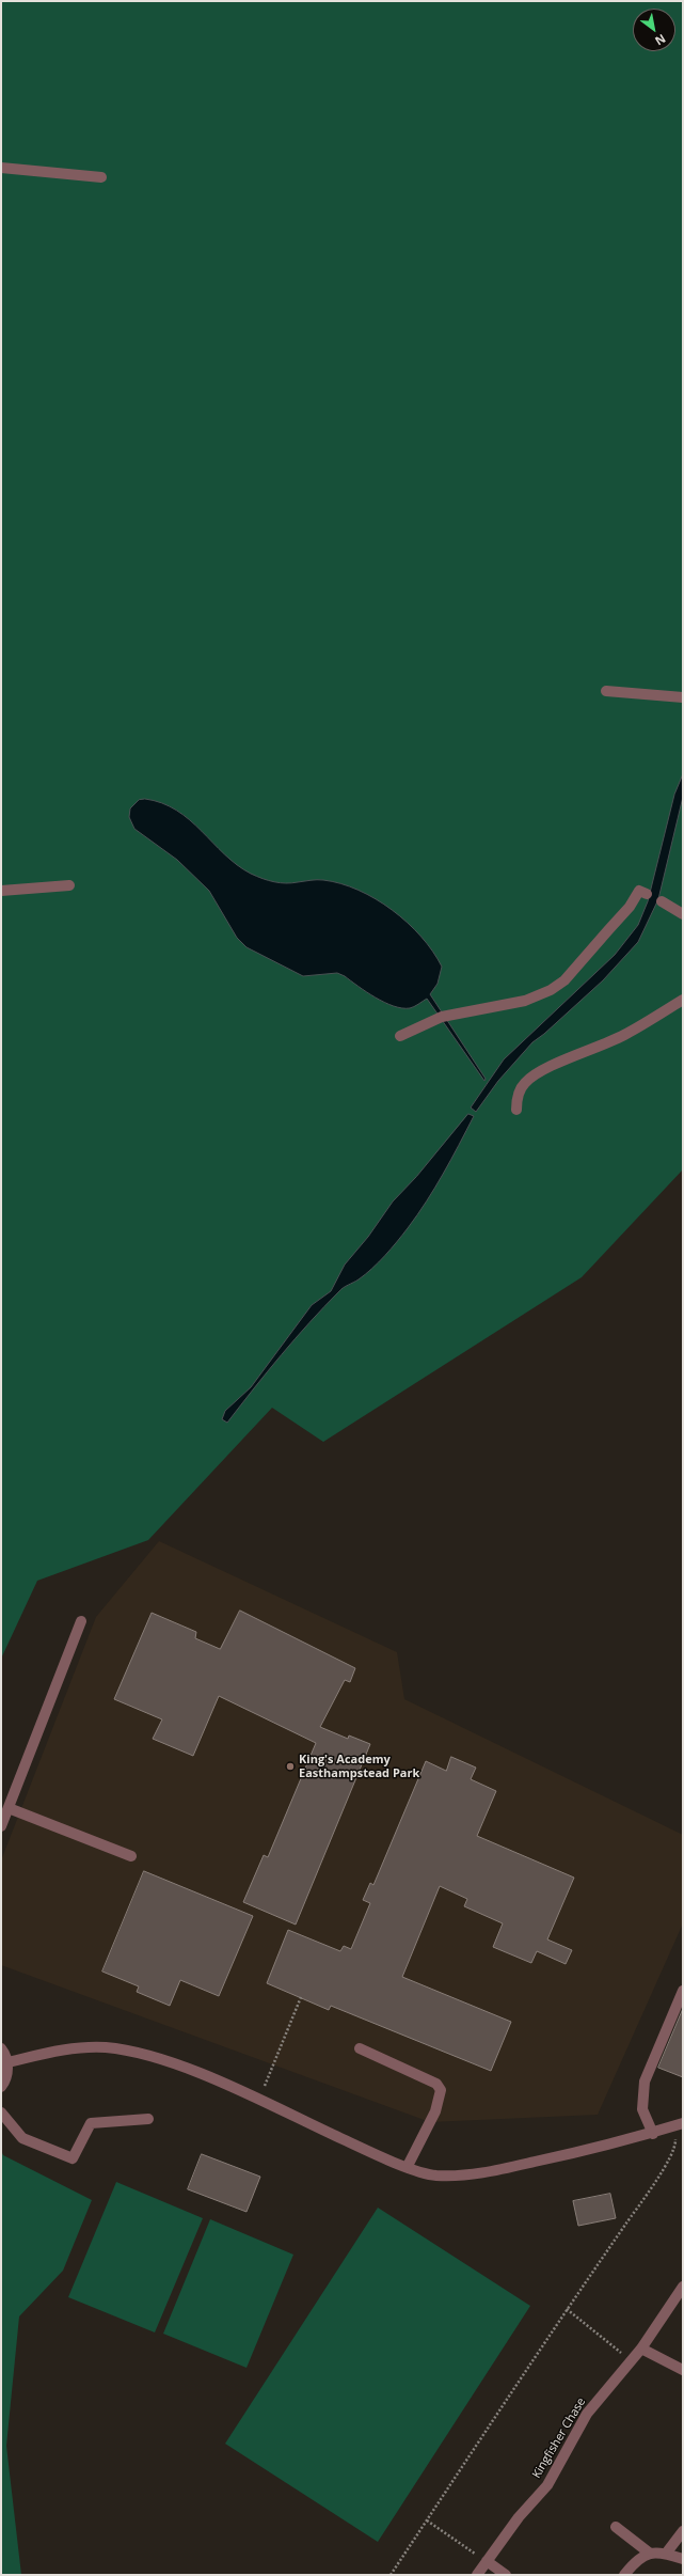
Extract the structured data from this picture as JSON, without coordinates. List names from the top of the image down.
{
  "streets": {
    "street": ["Kingfisher Chase"]
  },
  "places": ["King's Academy Easthampstead Park"],
  "north": "bottom right"
}
